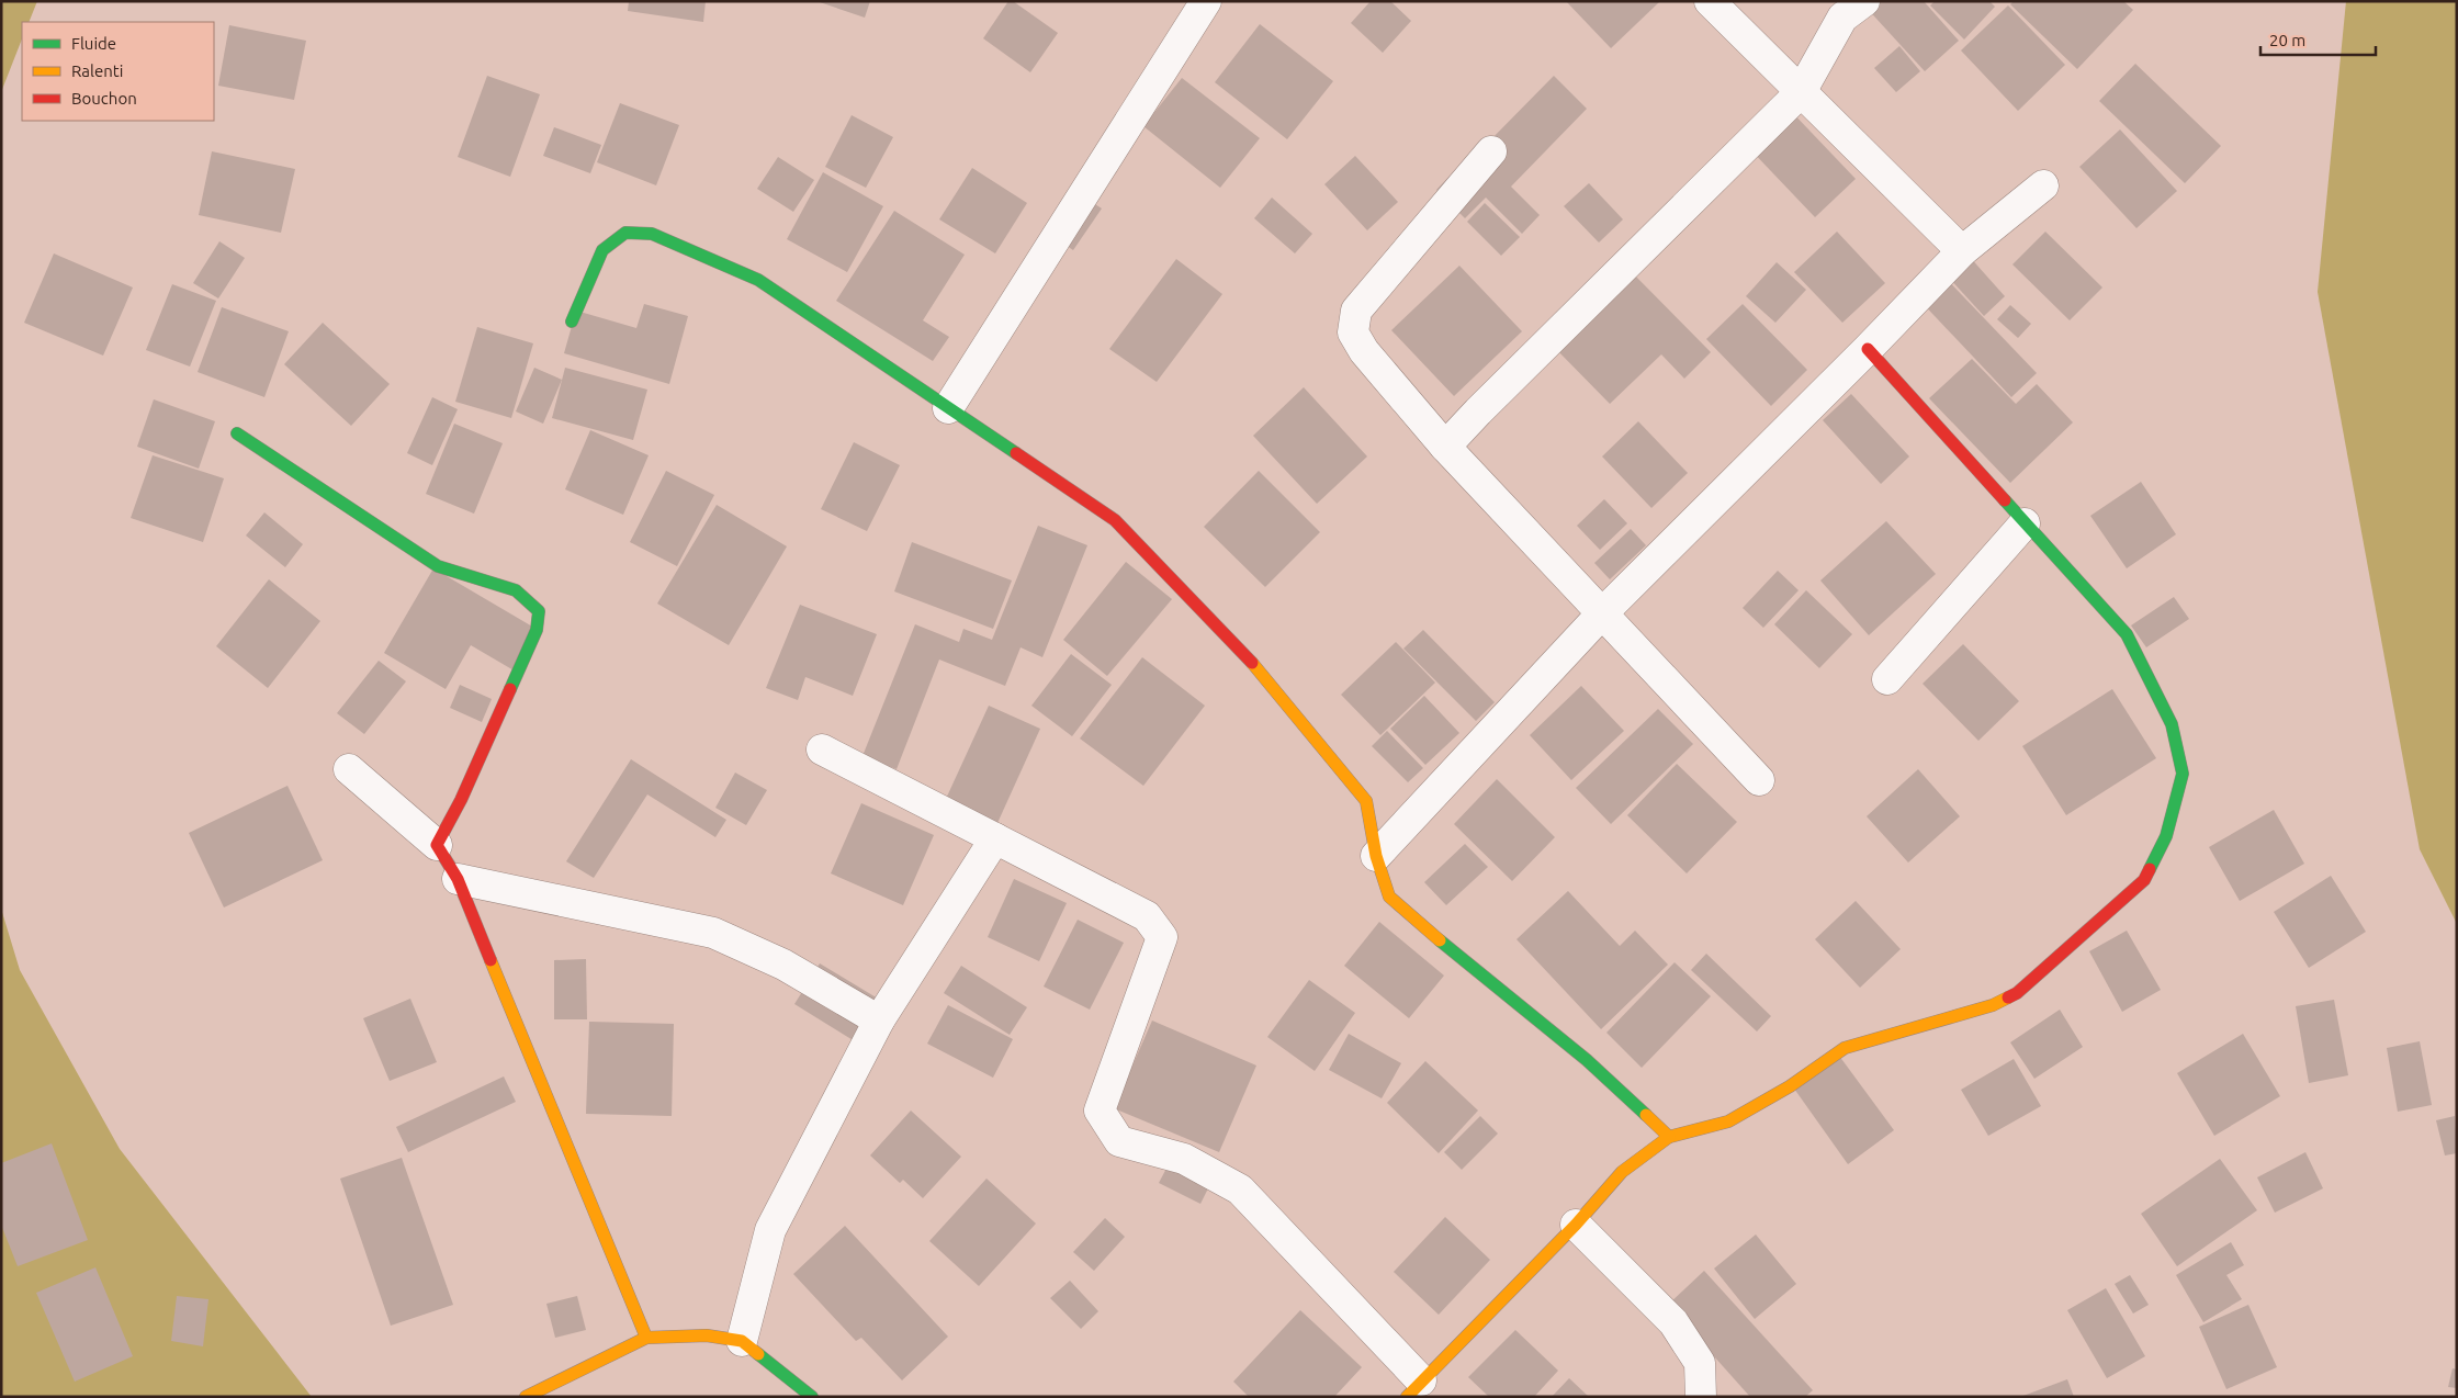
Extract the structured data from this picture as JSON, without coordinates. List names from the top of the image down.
{
  "legend": ["Fluide", "Ralenti", "Bouchon"],
  "scale_bar": "20 m"
}
